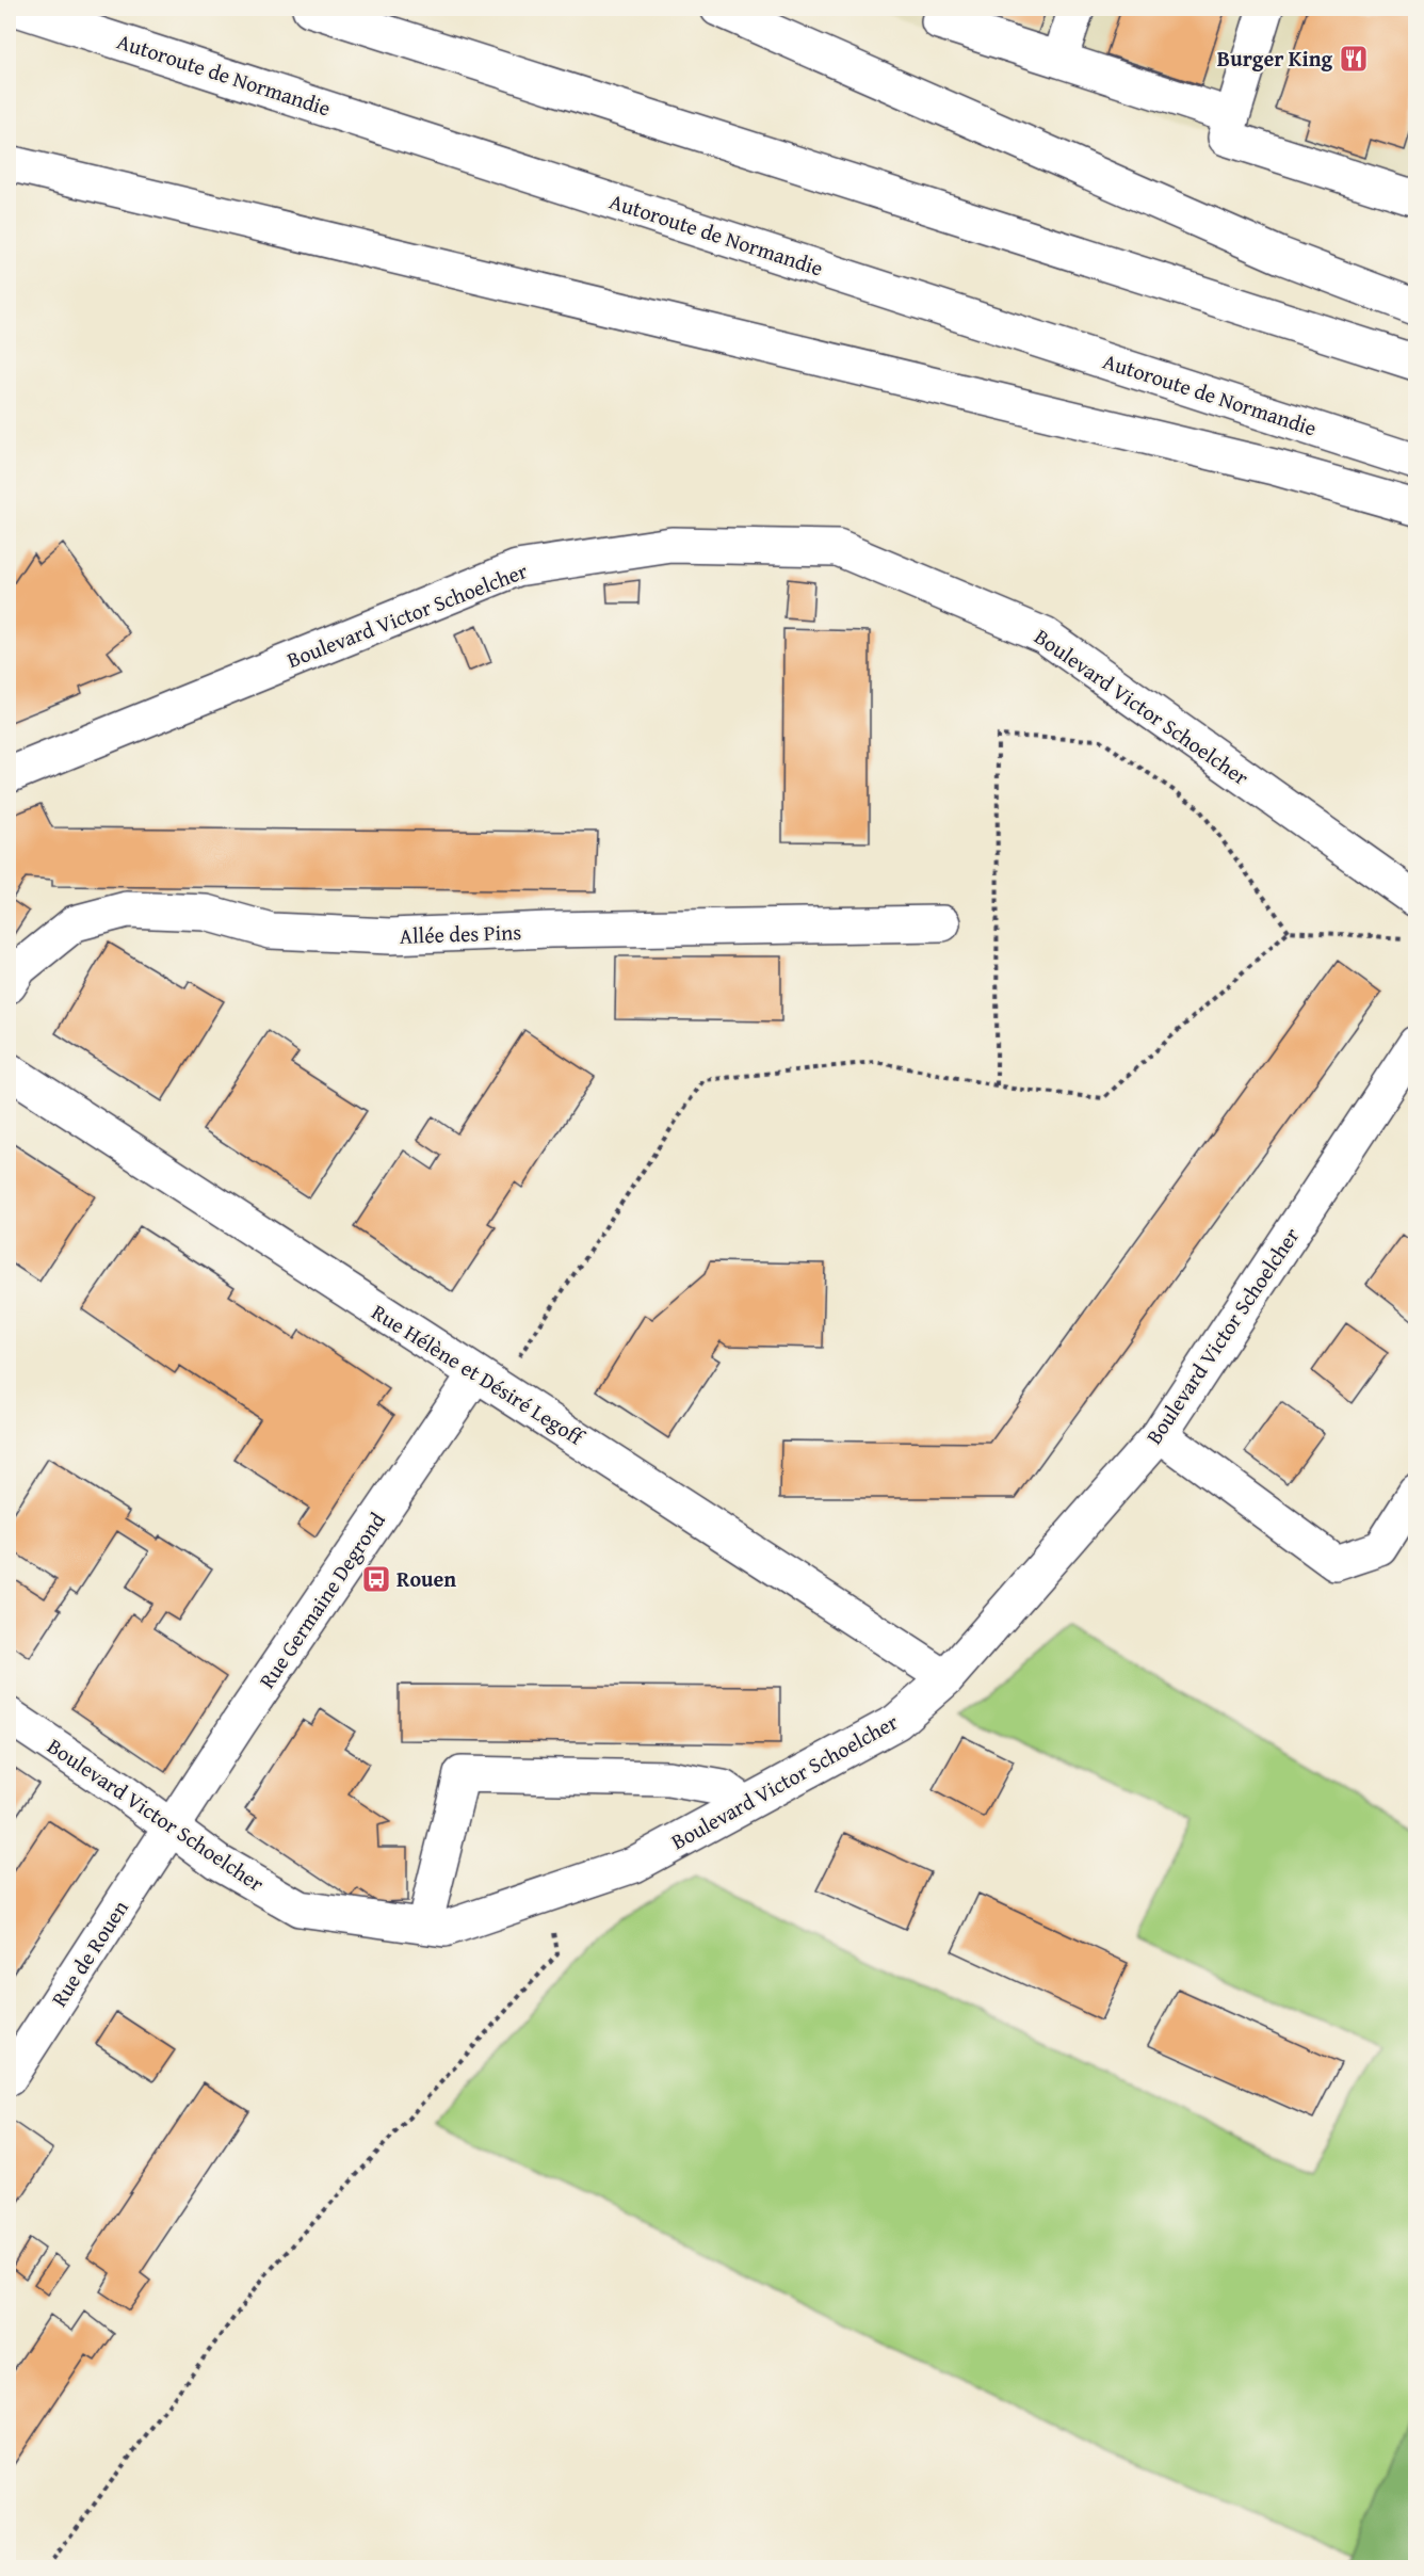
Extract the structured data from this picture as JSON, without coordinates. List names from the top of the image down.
{
  "streets": {
    "main road": [
      "Autoroute de Normandie",
      "Boulevard Victor Schoelcher",
      "Allée des Pins",
      "Rue Hélène et Désiré Legoff",
      "Rue Germaine Degrond",
      "Rue de Rouen"
    ]
  },
  "crossings": [
    ["Boulevard Victor Schoelcher", "Rue Hélène et Désiré Legoff"],
    ["Boulevard Victor Schoelcher", "Rue Germaine Degrond"],
    ["Boulevard Victor Schoelcher", "Rue de Rouen"],
    ["Rue Hélène et Désiré Legoff", "Rue Germaine Degrond"],
    ["Rue Germaine Degrond", "Rue de Rouen"]
  ],
  "places": {
    "restaurant": ["Burger King"],
    "bus stop": ["Rouen"]
  }
}
